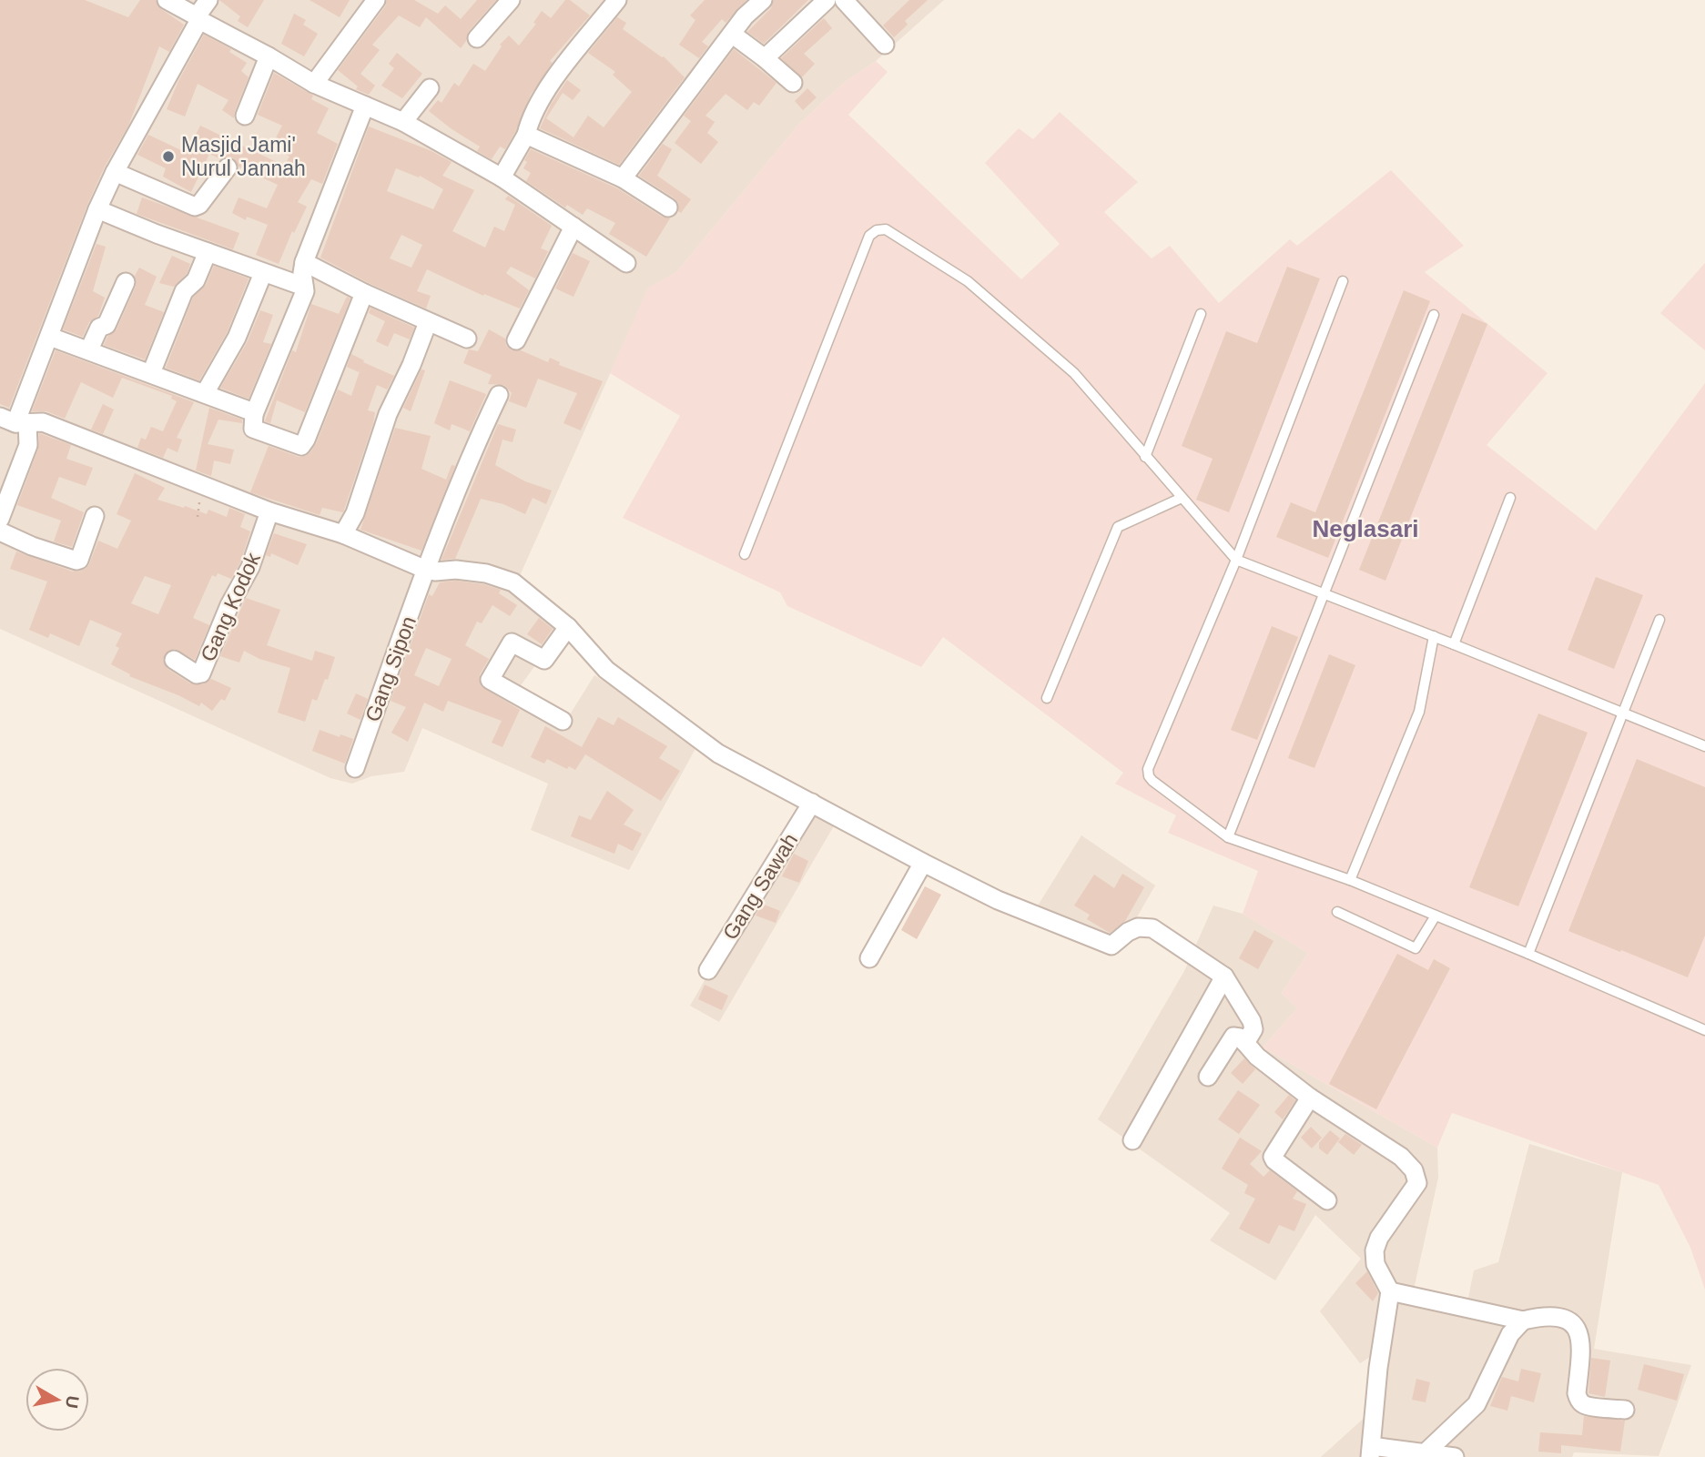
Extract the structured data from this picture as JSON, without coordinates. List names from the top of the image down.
{
  "streets": {
    "street": ["Gang Kodok", "Gang Sipon", "Gang Sawah"]
  },
  "districts": ["Neglasari"],
  "places": ["Masjid Jami' Nurul Jannah"],
  "north": "right"
}
